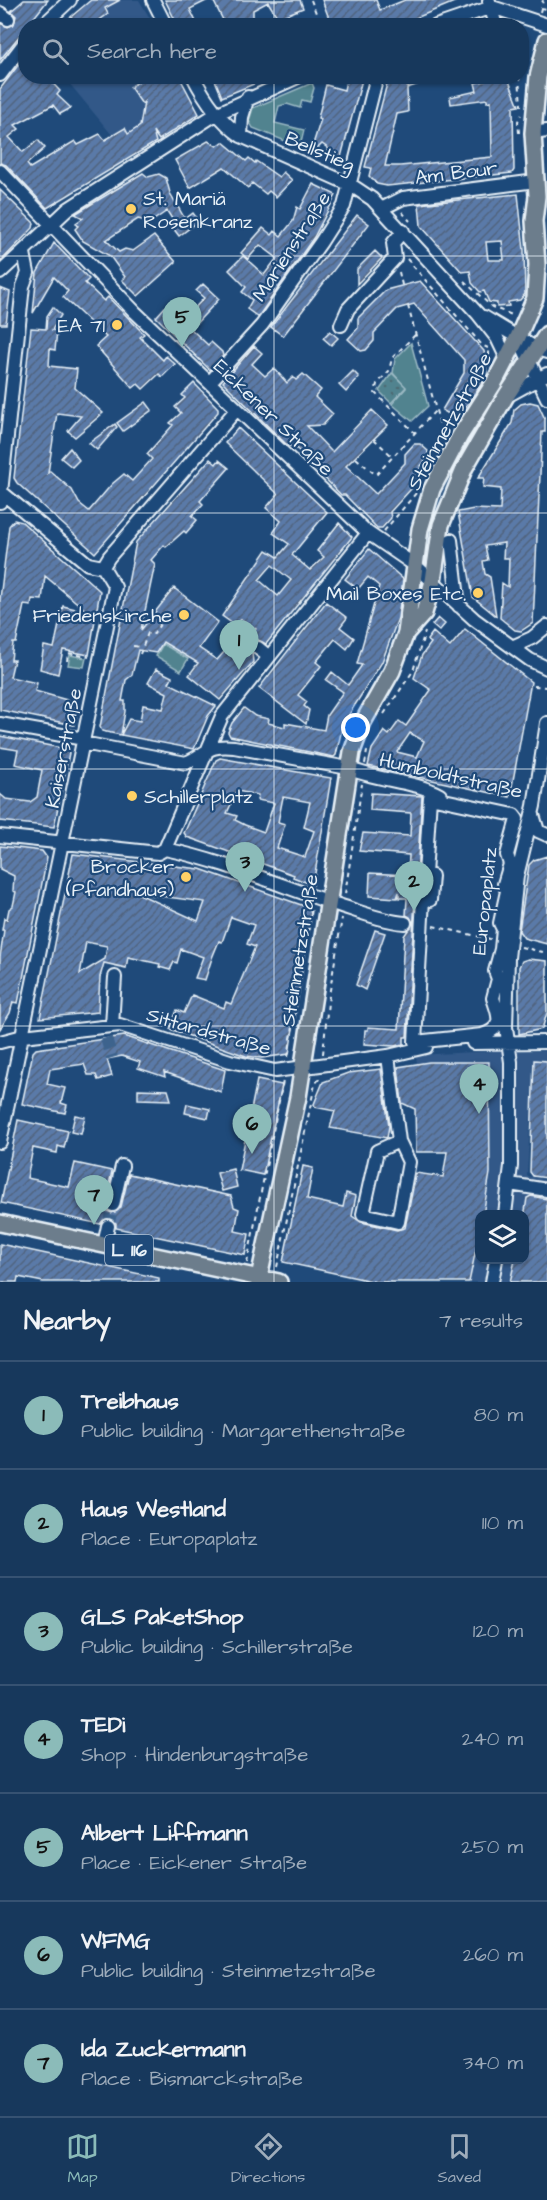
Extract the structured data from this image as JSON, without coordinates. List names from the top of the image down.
{
  "streets": {
    "main road": ["Steinmetzstraße", "L 116"],
    "street": [
      "Bellstieg",
      "Am Bour",
      "Marienstraße",
      "Eickener Straße",
      "Kaiserstraße",
      "Humboldtstraße",
      "Europaplatz",
      "Sittardstraße"
    ]
  },
  "crossings": [
    ["Bellstieg", "Am Bour"],
    ["Bellstieg", "Marienstraße"],
    ["Bellstieg", "Steinmetzstraße"],
    ["Am Bour", "Steinmetzstraße"],
    ["Marienstraße", "Eickener Straße"],
    ["Eickener Straße", "Steinmetzstraße"],
    ["Steinmetzstraße", "Humboldtstraße"],
    ["Steinmetzstraße", "Sittardstraße"],
    ["Steinmetzstraße", "L 116"],
    ["Kaiserstraße", "Humboldtstraße"],
    ["Kaiserstraße", "Sittardstraße"],
    ["Humboldtstraße", "Europaplatz"],
    ["Europaplatz", "Sittardstraße"]
  ],
  "places": [
    "St. Mariä Rosenkranz",
    "EA 71",
    "Mail Boxes Etc.",
    "Friedenskirche",
    "Schillerplatz",
    "Brocker (Pfandhaus)"
  ],
  "page": {
    "search": "Search here",
    "pins": [
      "5",
      "1",
      "3",
      "2",
      "4",
      "6",
      "7"
    ],
    "heading": ["Nearby", "7 results"],
    "list": [
      {
        "mark": "1",
        "name": "Treibhaus",
        "note": "Public building · Margarethenstraße",
        "value": "80 m"
      },
      {
        "mark": "2",
        "name": "Haus Westland",
        "note": "Place · Europaplatz",
        "value": "110 m"
      },
      {
        "mark": "3",
        "name": "GLS PaketShop",
        "note": "Public building · Schillerstraße",
        "value": "120 m"
      },
      {
        "mark": "4",
        "name": "TEDi",
        "note": "Shop · Hindenburgstraße",
        "value": "240 m"
      },
      {
        "mark": "5",
        "name": "Albert Liffmann",
        "note": "Place · Eickener Straße",
        "value": "250 m"
      },
      {
        "mark": "6",
        "name": "WFMG",
        "note": "Public building · Steinmetzstraße",
        "value": "260 m"
      },
      {
        "mark": "7",
        "name": "Ida Zuckermann",
        "note": "Place · Bismarckstraße",
        "value": "340 m"
      }
    ],
    "nav": ["Map", "Directions", "Saved"]
  }
}
